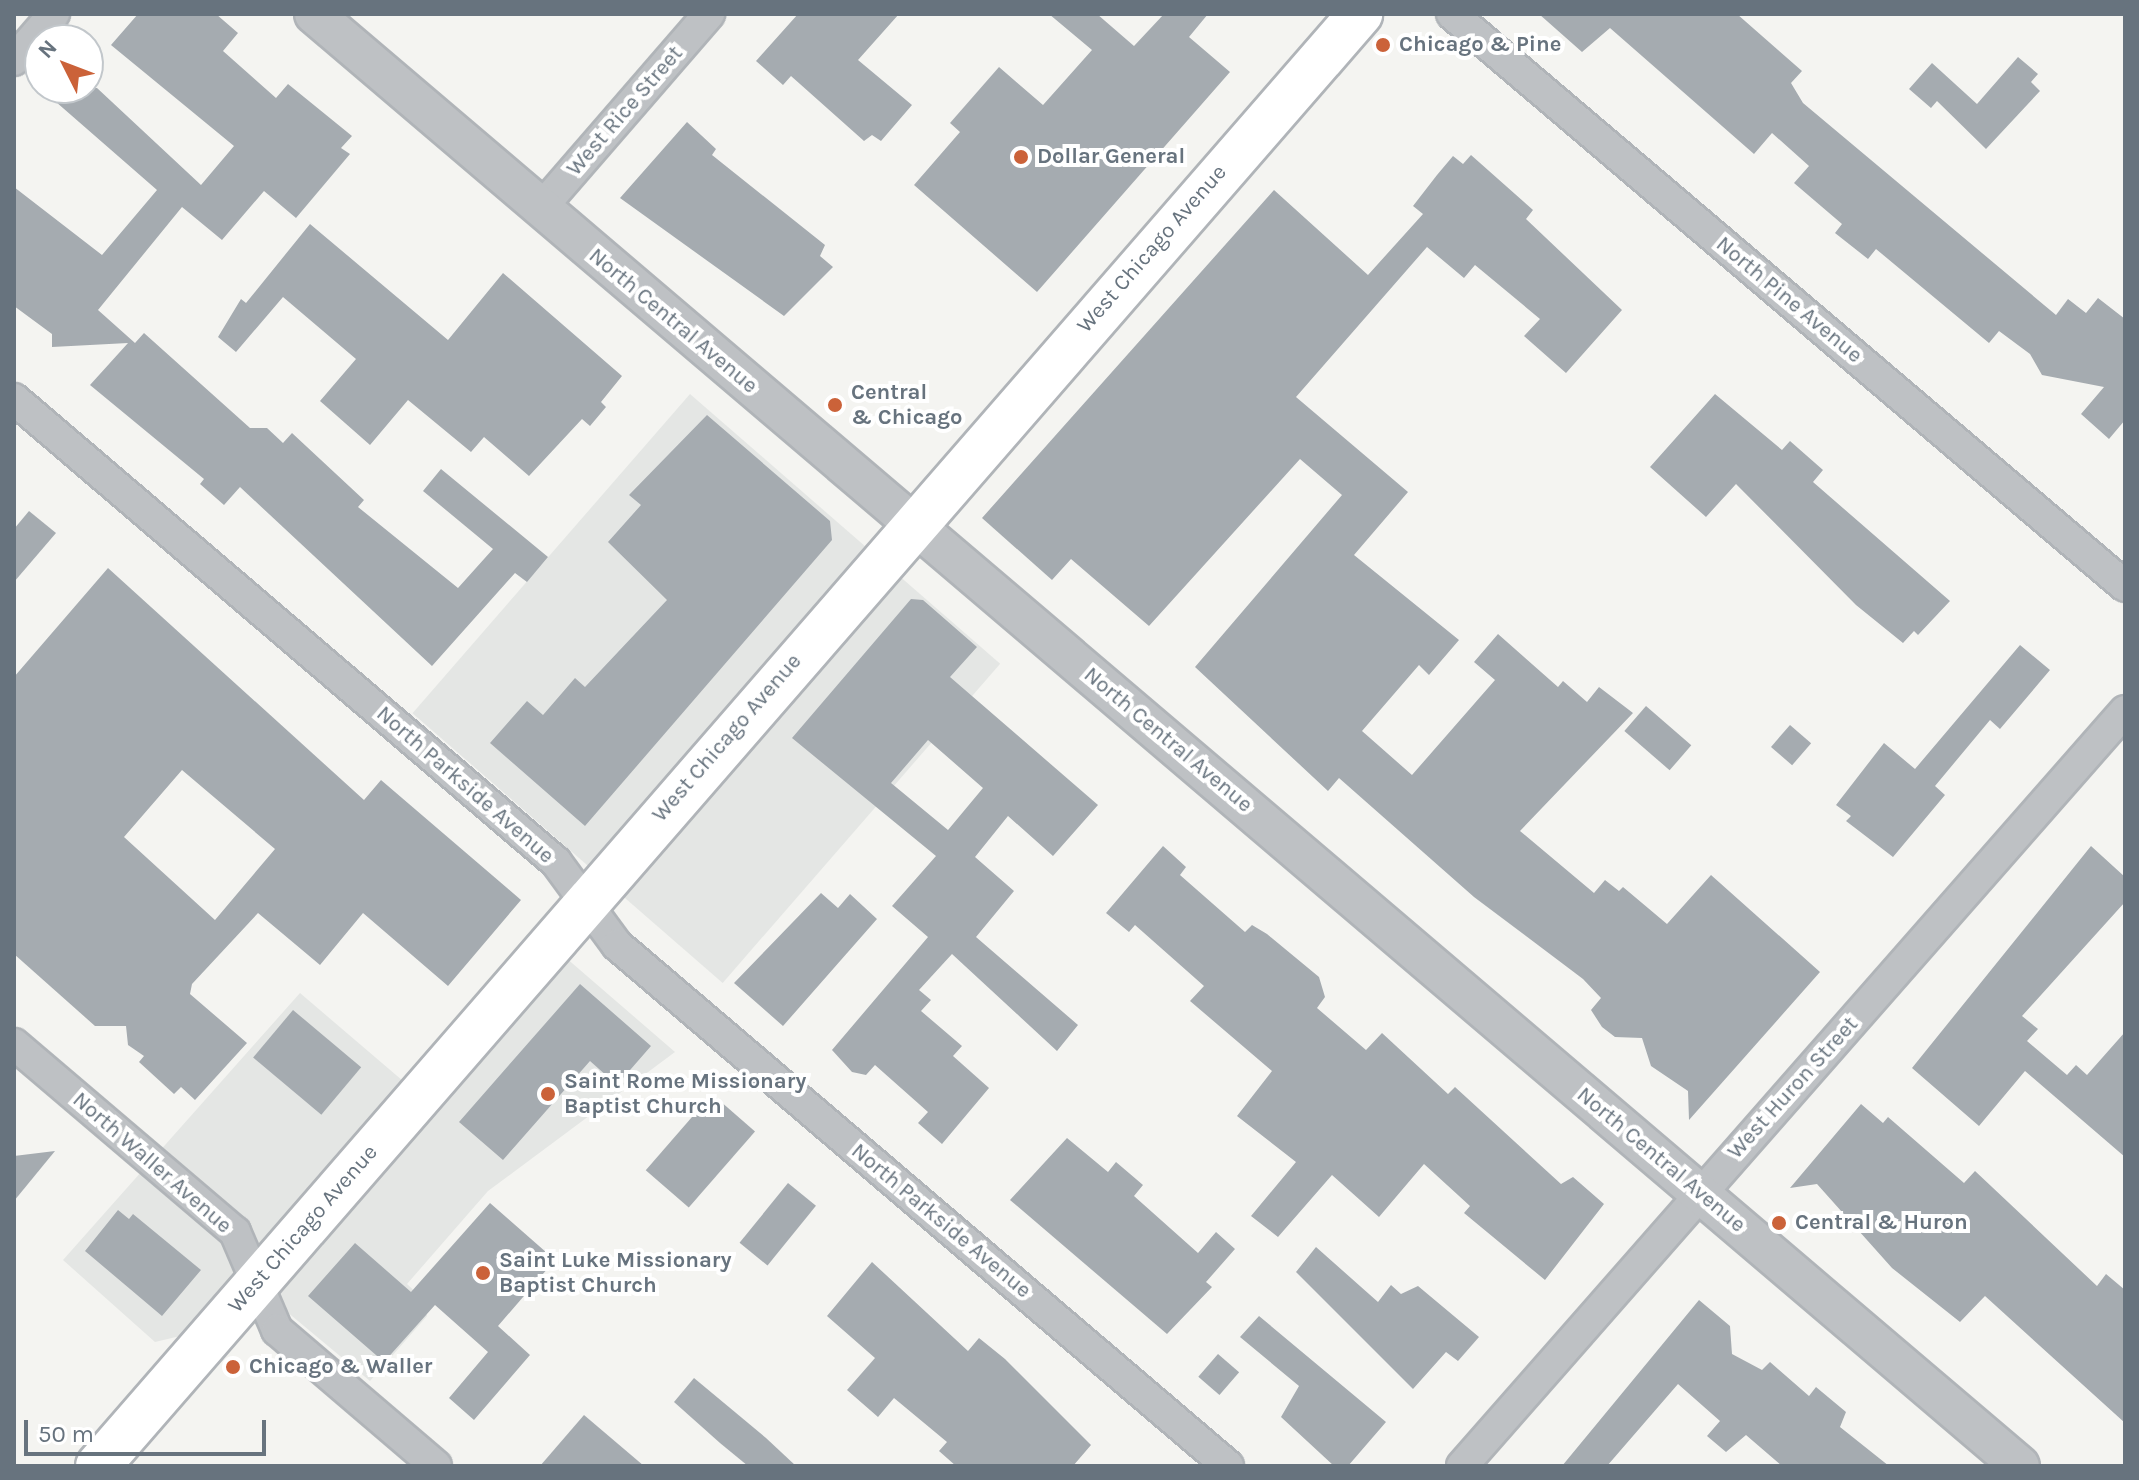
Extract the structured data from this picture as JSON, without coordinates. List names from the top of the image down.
{
  "streets": {
    "main road": ["West Chicago Avenue"],
    "street": [
      "West Rice Street",
      "North Pine Avenue",
      "North Central Avenue",
      "North Parkside Avenue",
      "West Huron Street",
      "North Waller Avenue"
    ]
  },
  "crossings": [
    ["West Rice Street", "North Central Avenue"],
    ["West Chicago Avenue", "North Central Avenue"],
    ["West Chicago Avenue", "North Parkside Avenue"],
    ["West Chicago Avenue", "North Waller Avenue"],
    ["North Central Avenue", "West Huron Street"]
  ],
  "places": [
    "Chicago & Pine",
    "Dollar General",
    "Central & Chicago",
    "Saint Rome Missionary Baptist Church",
    "Central & Huron",
    "Saint Luke Missionary Baptist Church",
    "Chicago & Waller"
  ],
  "scale_bar": "50 m",
  "north": "top left"
}
